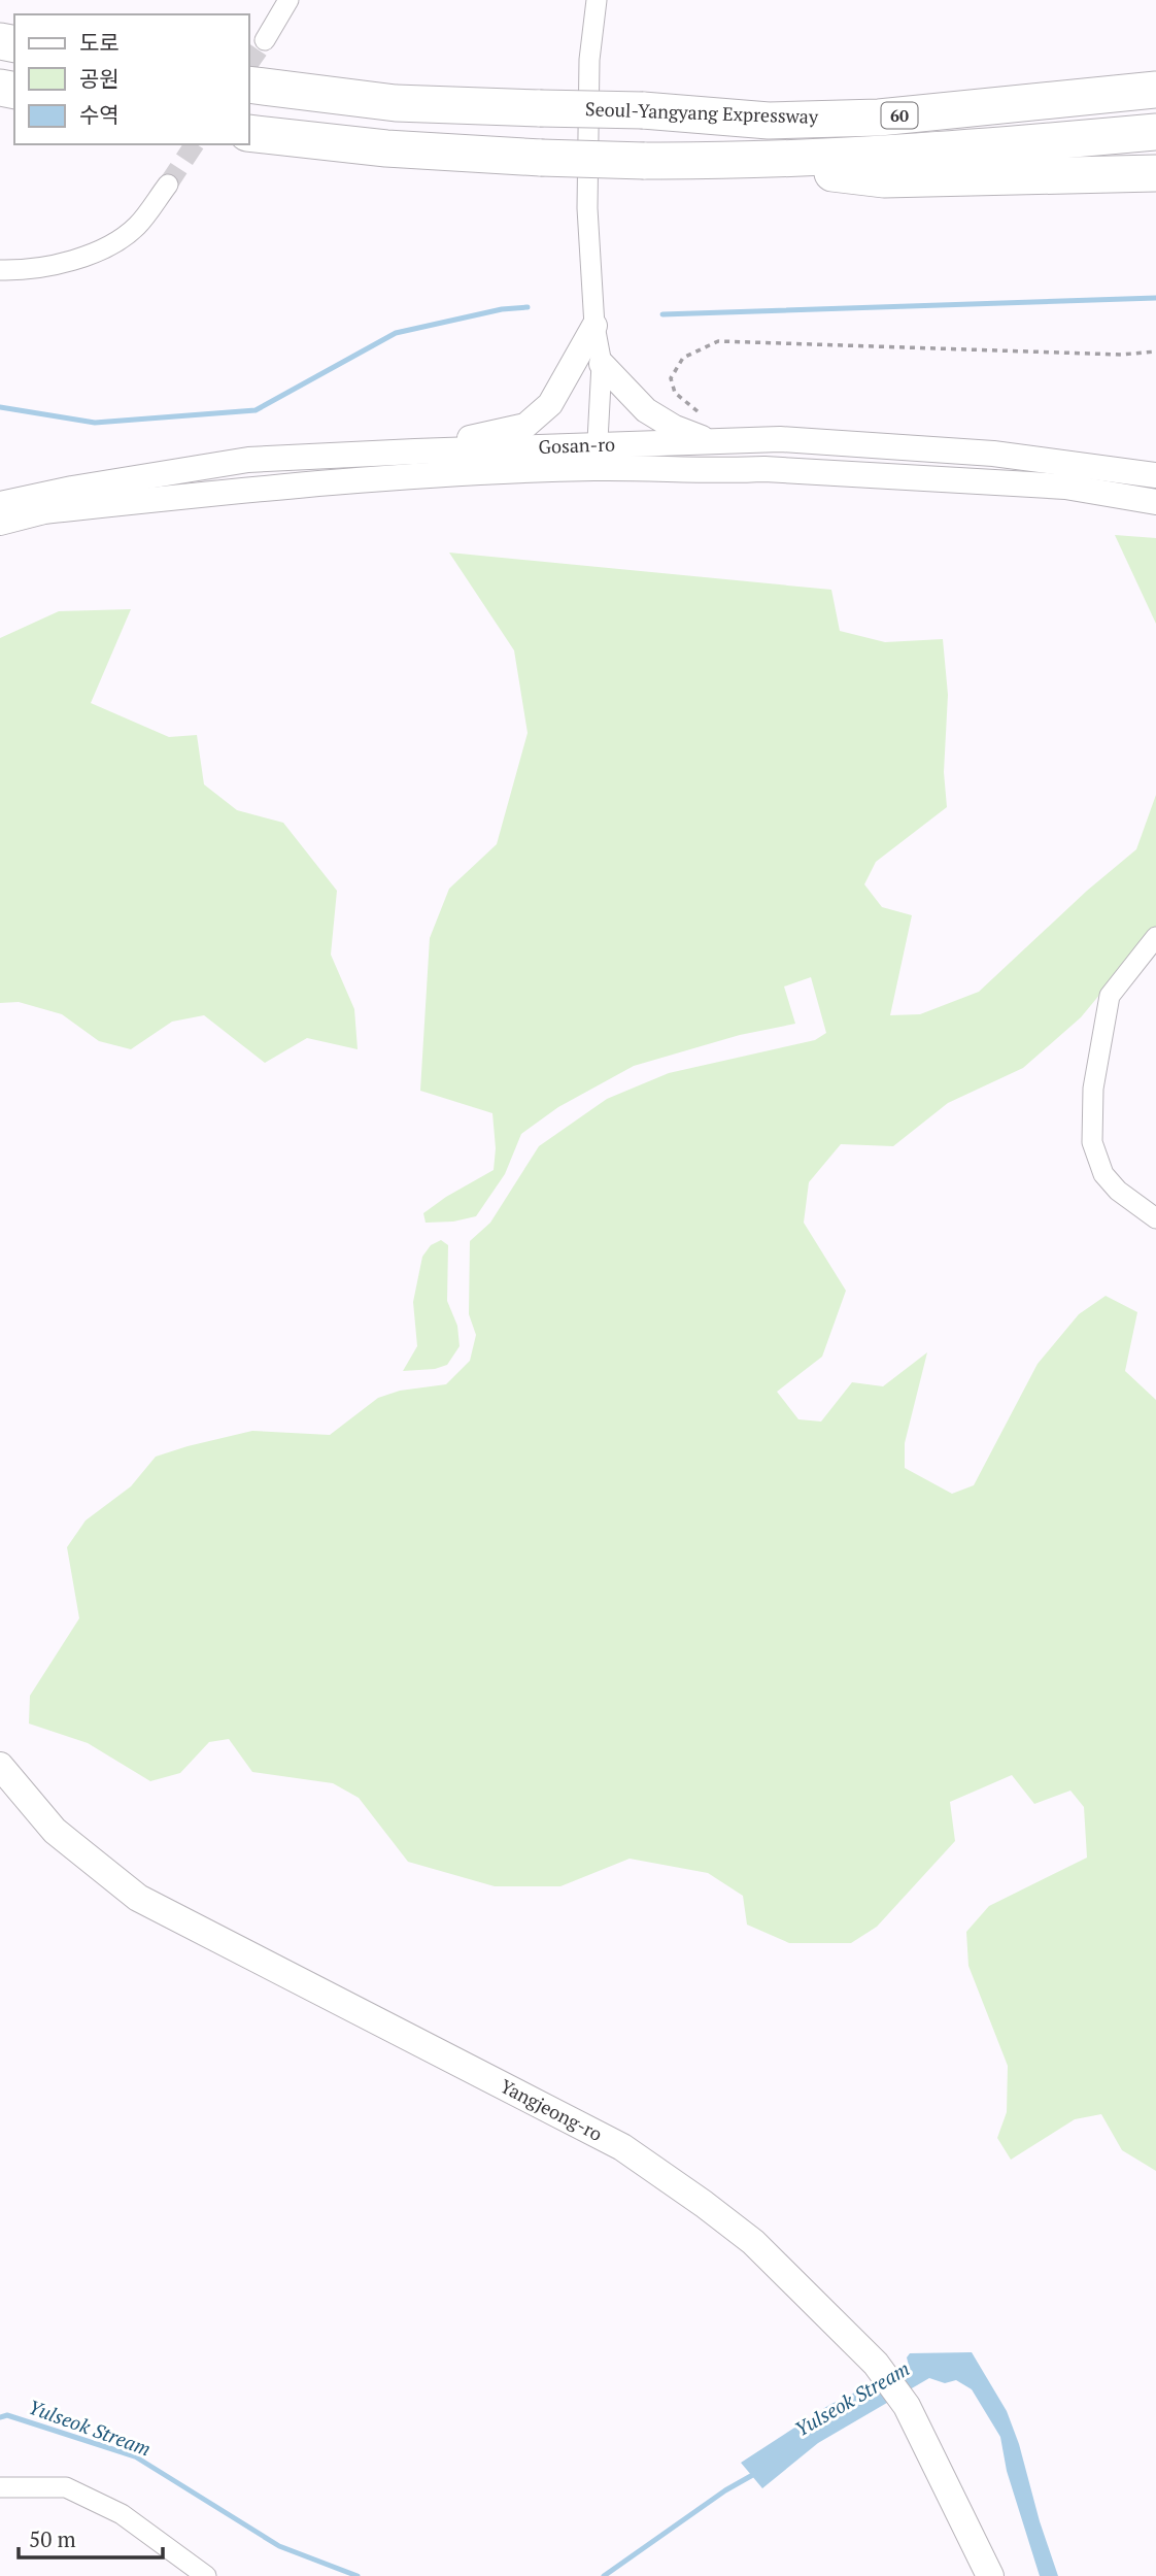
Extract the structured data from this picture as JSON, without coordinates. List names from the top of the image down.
{
  "streets": {
    "highway": ["Seoul-Yangyang Expressway", "60"],
    "main road": ["Yangjeong-ro"],
    "street": ["Gosan-ro"]
  },
  "water": ["Yulseok Stream"],
  "legend": ["도로", "공원", "수역"],
  "scale_bar": "50 m"
}
